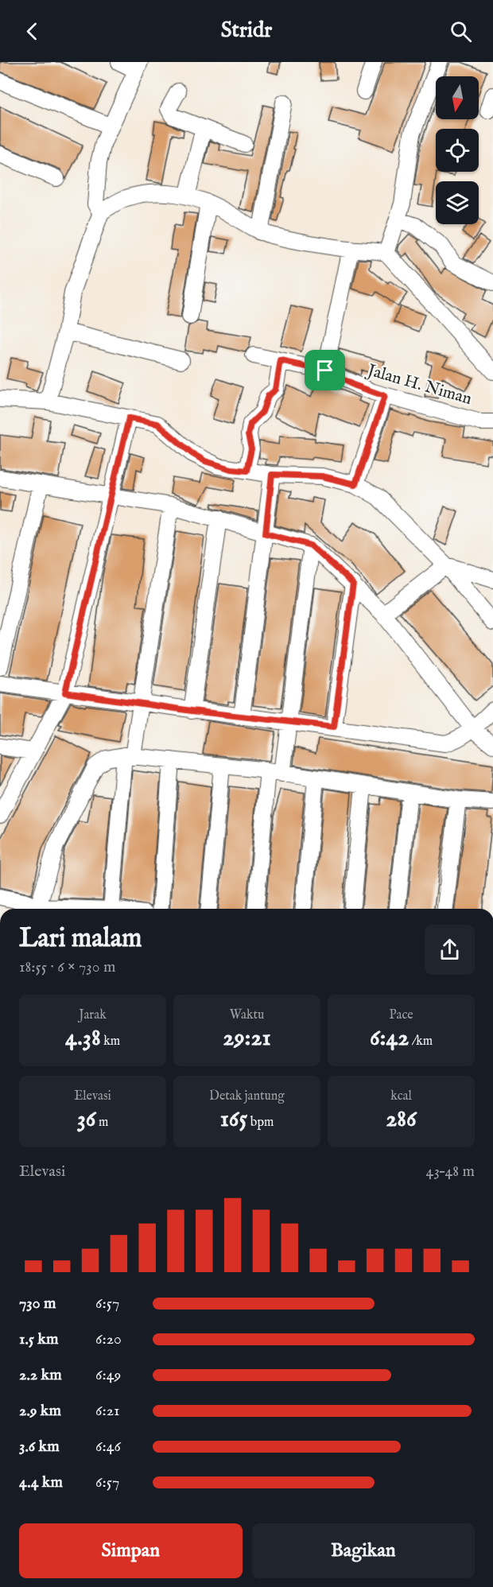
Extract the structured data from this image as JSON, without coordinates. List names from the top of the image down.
{
  "streets": {
    "street": ["Jalan H. Niman"]
  },
  "north": "bottom",
  "page": {
    "header": "Stridr",
    "heading": ["Lari malam", "18:55 · 6 × 730 m"],
    "stats": [
      ["Jarak", "4.38 km"],
      ["Waktu", "29:21"],
      ["Pace", "6:42 /km"],
      ["Elevasi", "36 m"],
      ["Detak jantung", "165 bpm"],
      ["kcal", "286"]
    ],
    "chart": ["Elevasi", "43–48 m"],
    "list": [
      {
        "name": "730 m",
        "note": "6:57"
      },
      {
        "name": "1.5 km",
        "note": "6:20"
      },
      {
        "name": "2.2 km",
        "note": "6:49"
      },
      {
        "name": "2.9 km",
        "note": "6:21"
      },
      {
        "name": "3.6 km",
        "note": "6:46"
      },
      {
        "name": "4.4 km",
        "note": "6:57"
      }
    ],
    "buttons": ["Simpan", "Bagikan"]
  }
}
